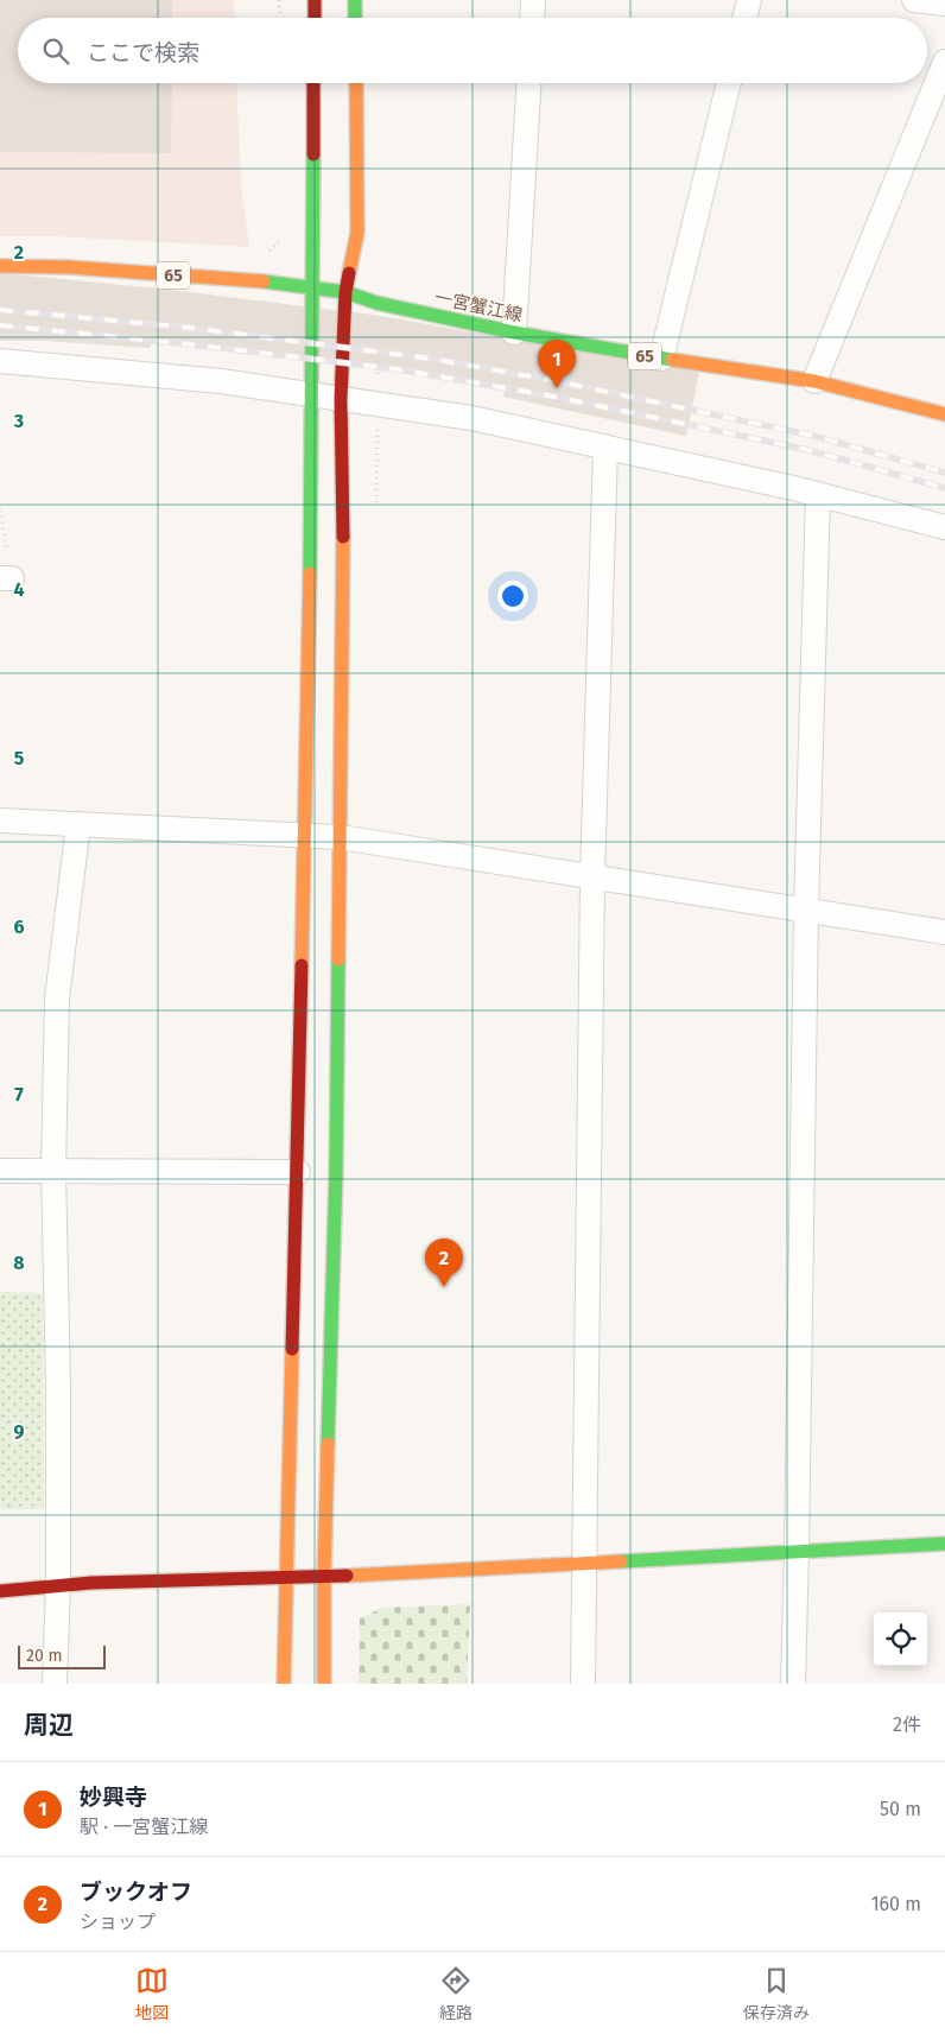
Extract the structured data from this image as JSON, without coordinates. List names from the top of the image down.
{
  "streets": {
    "street": ["65", "一宮蟹江線"]
  },
  "scale_bar": "20 m",
  "page": {
    "search": "ここで検索",
    "pins": ["1", "2"],
    "scale": "20 m",
    "heading": ["周辺", "2件"],
    "list": [
      {
        "mark": "1",
        "name": "妙興寺",
        "note": "駅 · 一宮蟹江線",
        "value": "50 m"
      },
      {
        "mark": "2",
        "name": "ブックオフ",
        "note": "ショップ",
        "value": "160 m"
      }
    ],
    "nav": ["地図", "経路", "保存済み"]
  },
  "grid": {
    "rows": [
      "2",
      "3",
      "4",
      "5",
      "6",
      "7",
      "8",
      "9"
    ]
  }
}
